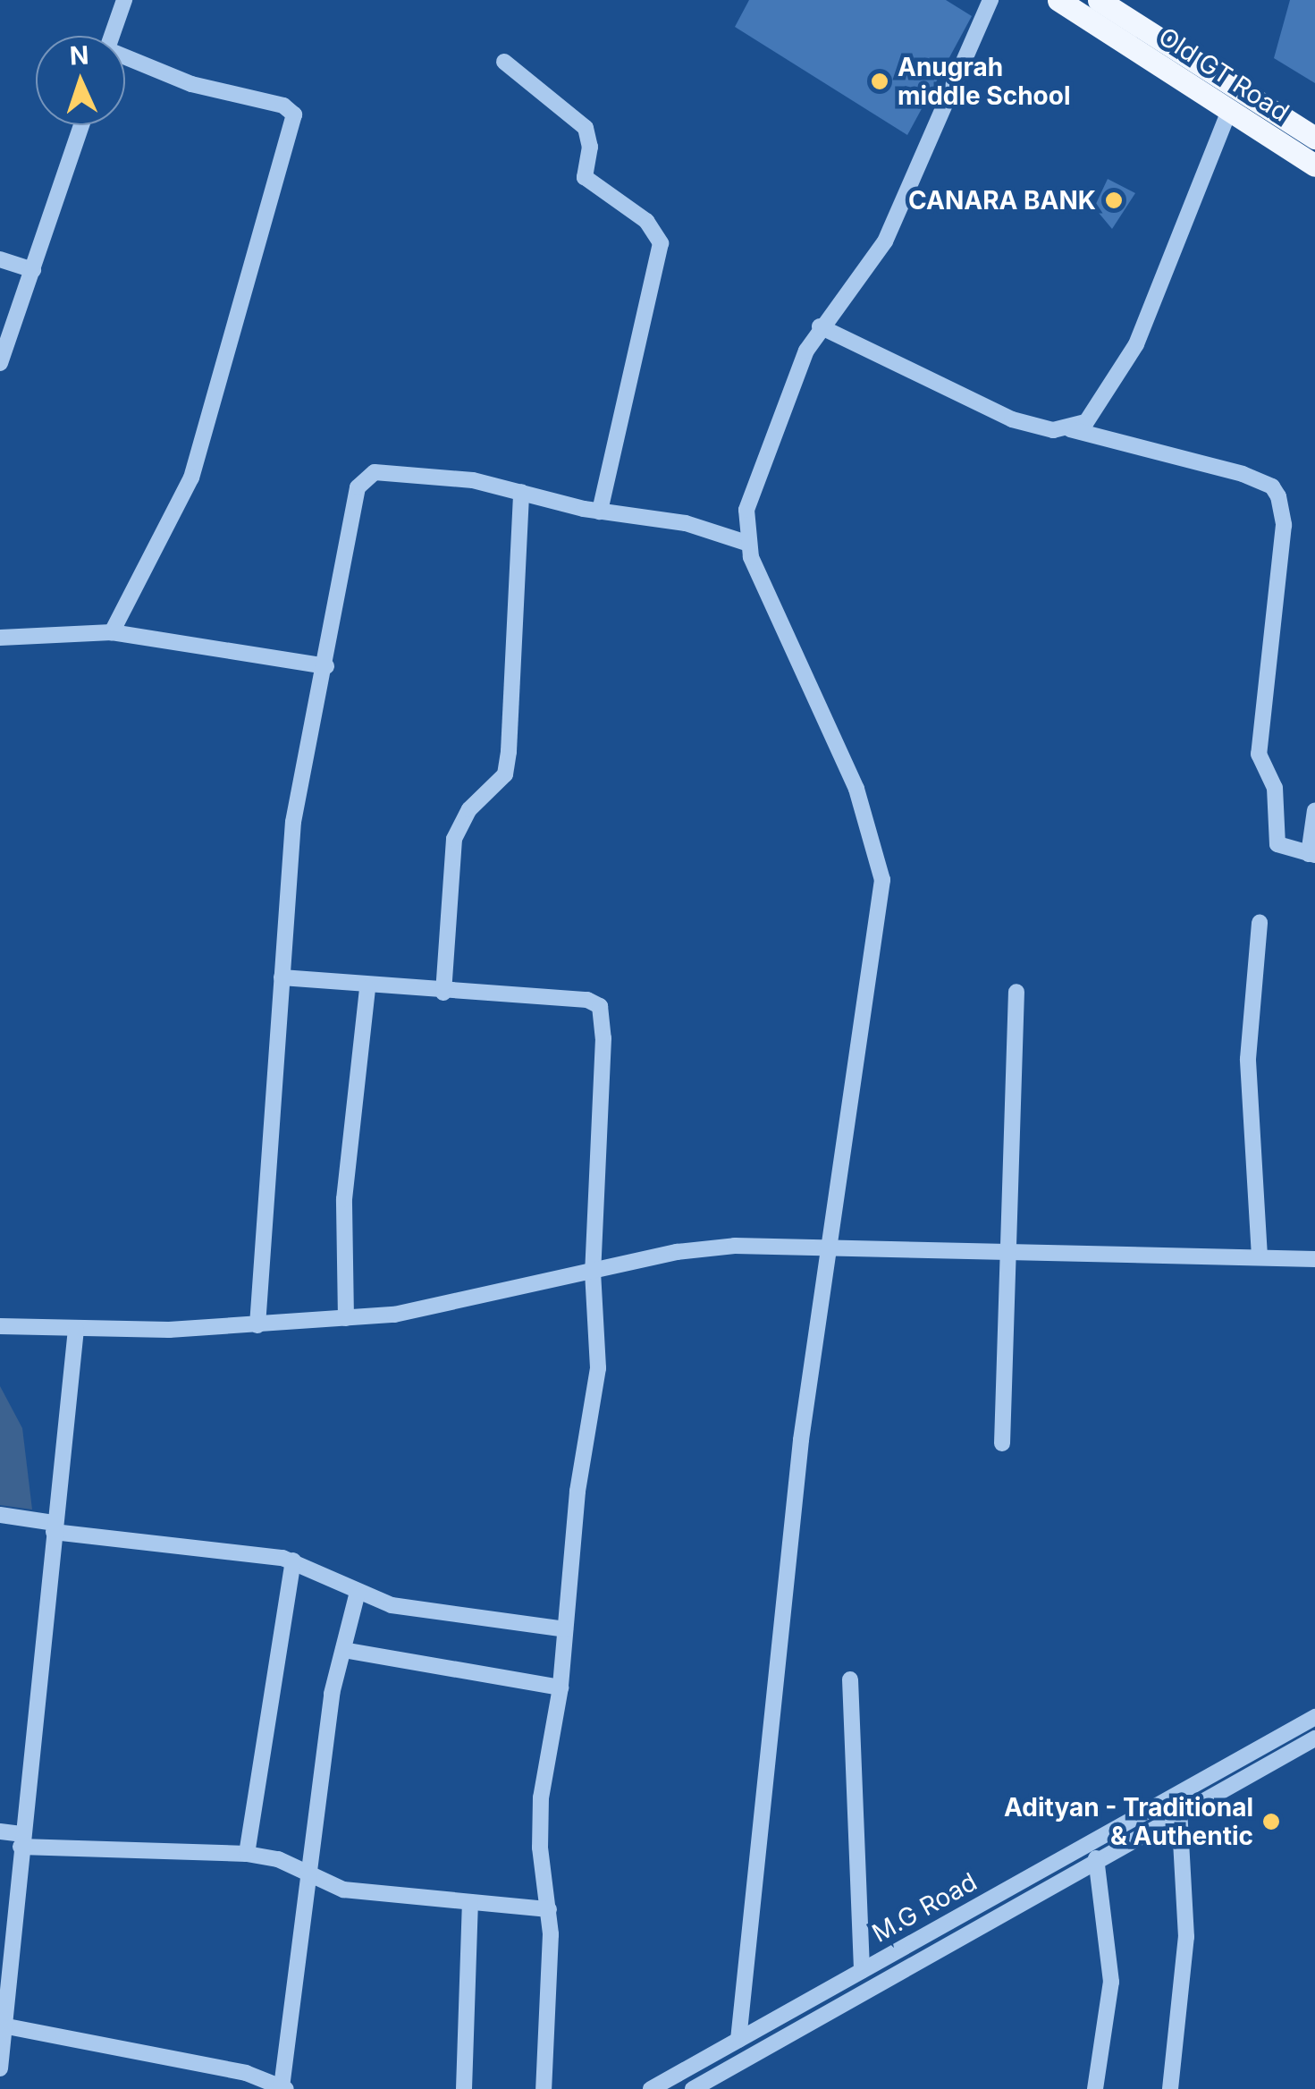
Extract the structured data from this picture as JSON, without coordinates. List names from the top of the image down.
{
  "streets": {
    "main road": ["Old GT Road"],
    "street": ["M.G Road"]
  },
  "places": ["Anugrah middle School", "CANARA BANK", "Adityan - Traditional & Authentic"],
  "north": "top"
}
